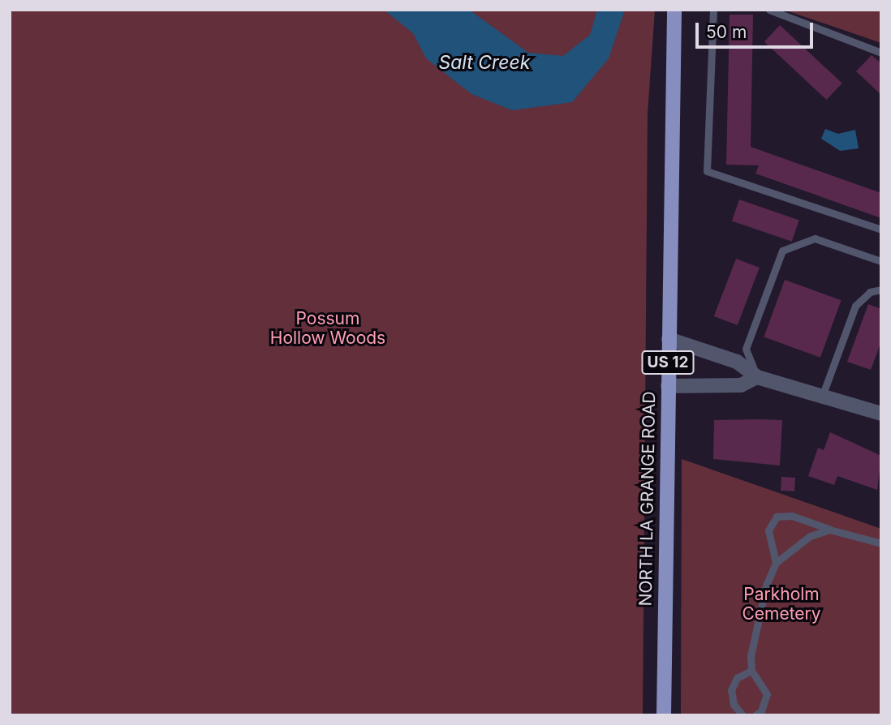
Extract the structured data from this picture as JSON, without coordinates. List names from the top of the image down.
{
  "streets": {
    "main road": ["US 12", "NORTH LA GRANGE ROAD"]
  },
  "water": ["Salt Creek"],
  "parks": ["Possum Hollow Woods", "Parkholm Cemetery"],
  "scale_bar": "50 m"
}
